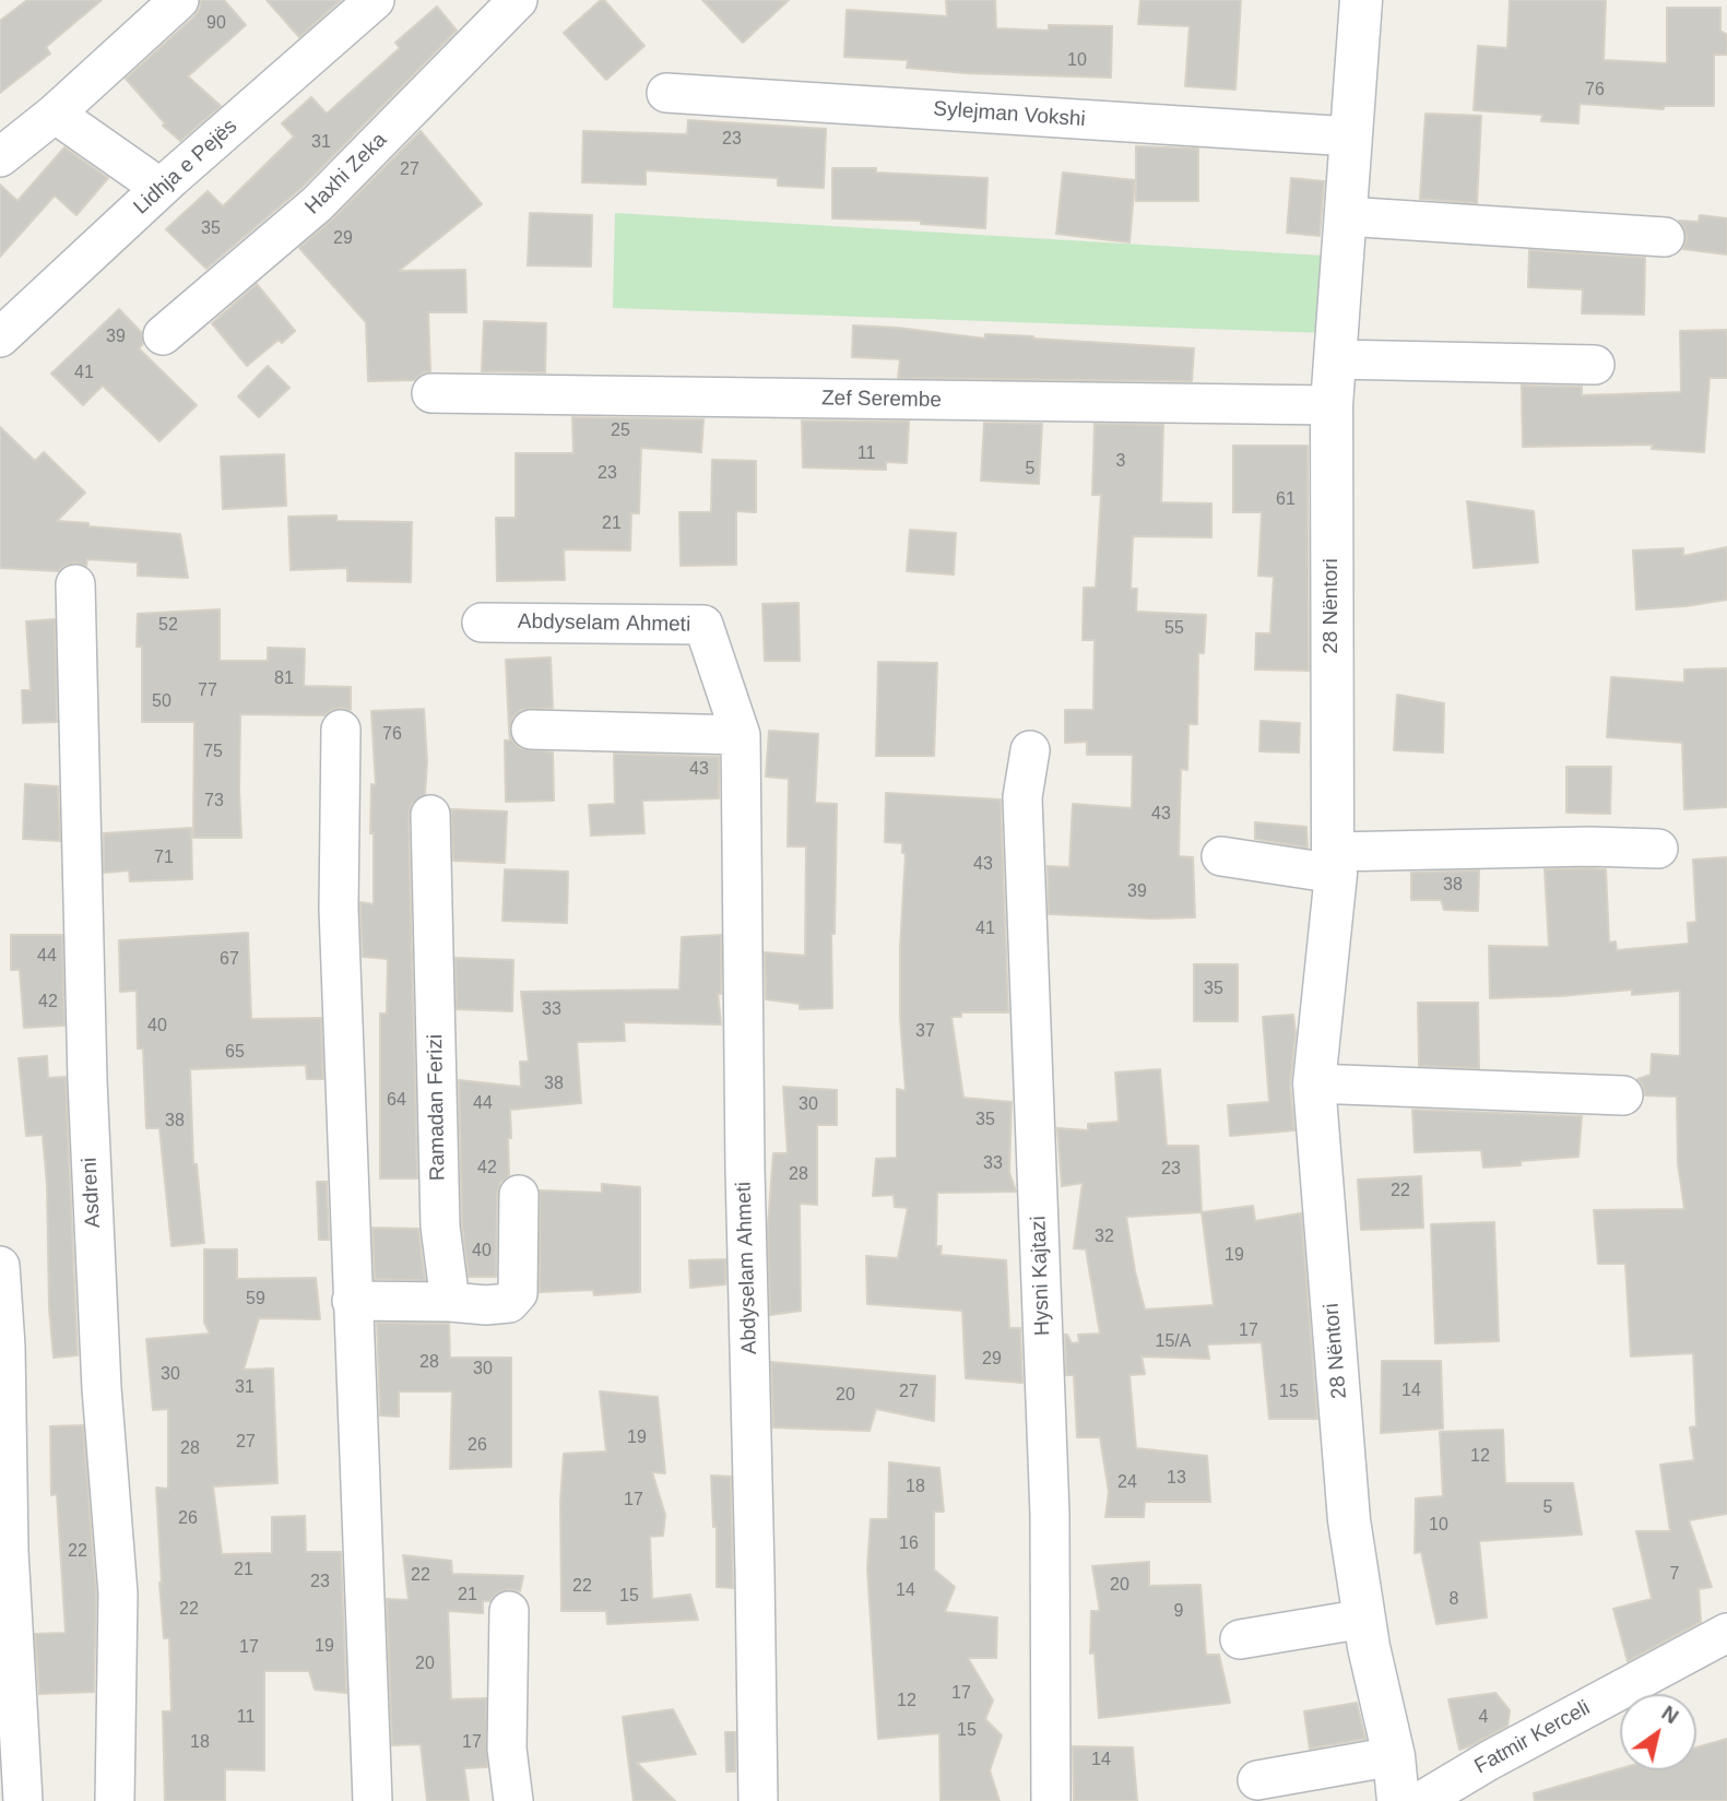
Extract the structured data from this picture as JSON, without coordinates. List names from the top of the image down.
{
  "streets": {
    "street": [
      "Sylejman Vokshi",
      "Lidhja e Pejës",
      "Haxhi Zeka",
      "Zef Serembe",
      "28 Nëntori",
      "Abdyselam Ahmeti",
      "Ramadan Ferizi",
      "Asdreni",
      "Hysni Kajtazi",
      "Fatmir Kerceli"
    ]
  },
  "crossings": [
    ["Sylejman Vokshi", "28 Nëntori"],
    ["Zef Serembe", "28 Nëntori"]
  ],
  "house_numbers": [
    "90",
    "10",
    "76",
    "23",
    "31",
    "27",
    "35",
    "29",
    "39",
    "41",
    "25",
    "11",
    "3",
    "5",
    "23",
    "61",
    "21",
    "52",
    "55",
    "81",
    "77",
    "50",
    "76",
    "75",
    "43",
    "73",
    "43",
    "71",
    "43",
    "38",
    "39",
    "41",
    "44",
    "67",
    "35",
    "42",
    "33",
    "40",
    "37",
    "65",
    "38",
    "64",
    "44",
    "30",
    "35",
    "38",
    "33",
    "42",
    "23",
    "28",
    "22",
    "32",
    "40",
    "19",
    "59",
    "17",
    "15/A",
    "29",
    "28",
    "30",
    "30",
    "31",
    "14",
    "27",
    "15",
    "20",
    "19",
    "27",
    "26",
    "28",
    "12",
    "13",
    "24",
    "18",
    "17",
    "5",
    "26",
    "10",
    "16",
    "22",
    "21",
    "7",
    "22",
    "23",
    "20",
    "22",
    "14",
    "21",
    "15",
    "8",
    "22",
    "9",
    "19",
    "17",
    "20",
    "17",
    "12",
    "11",
    "4",
    "15",
    "18",
    "17",
    "14"
  ],
  "north": "top right"
}
